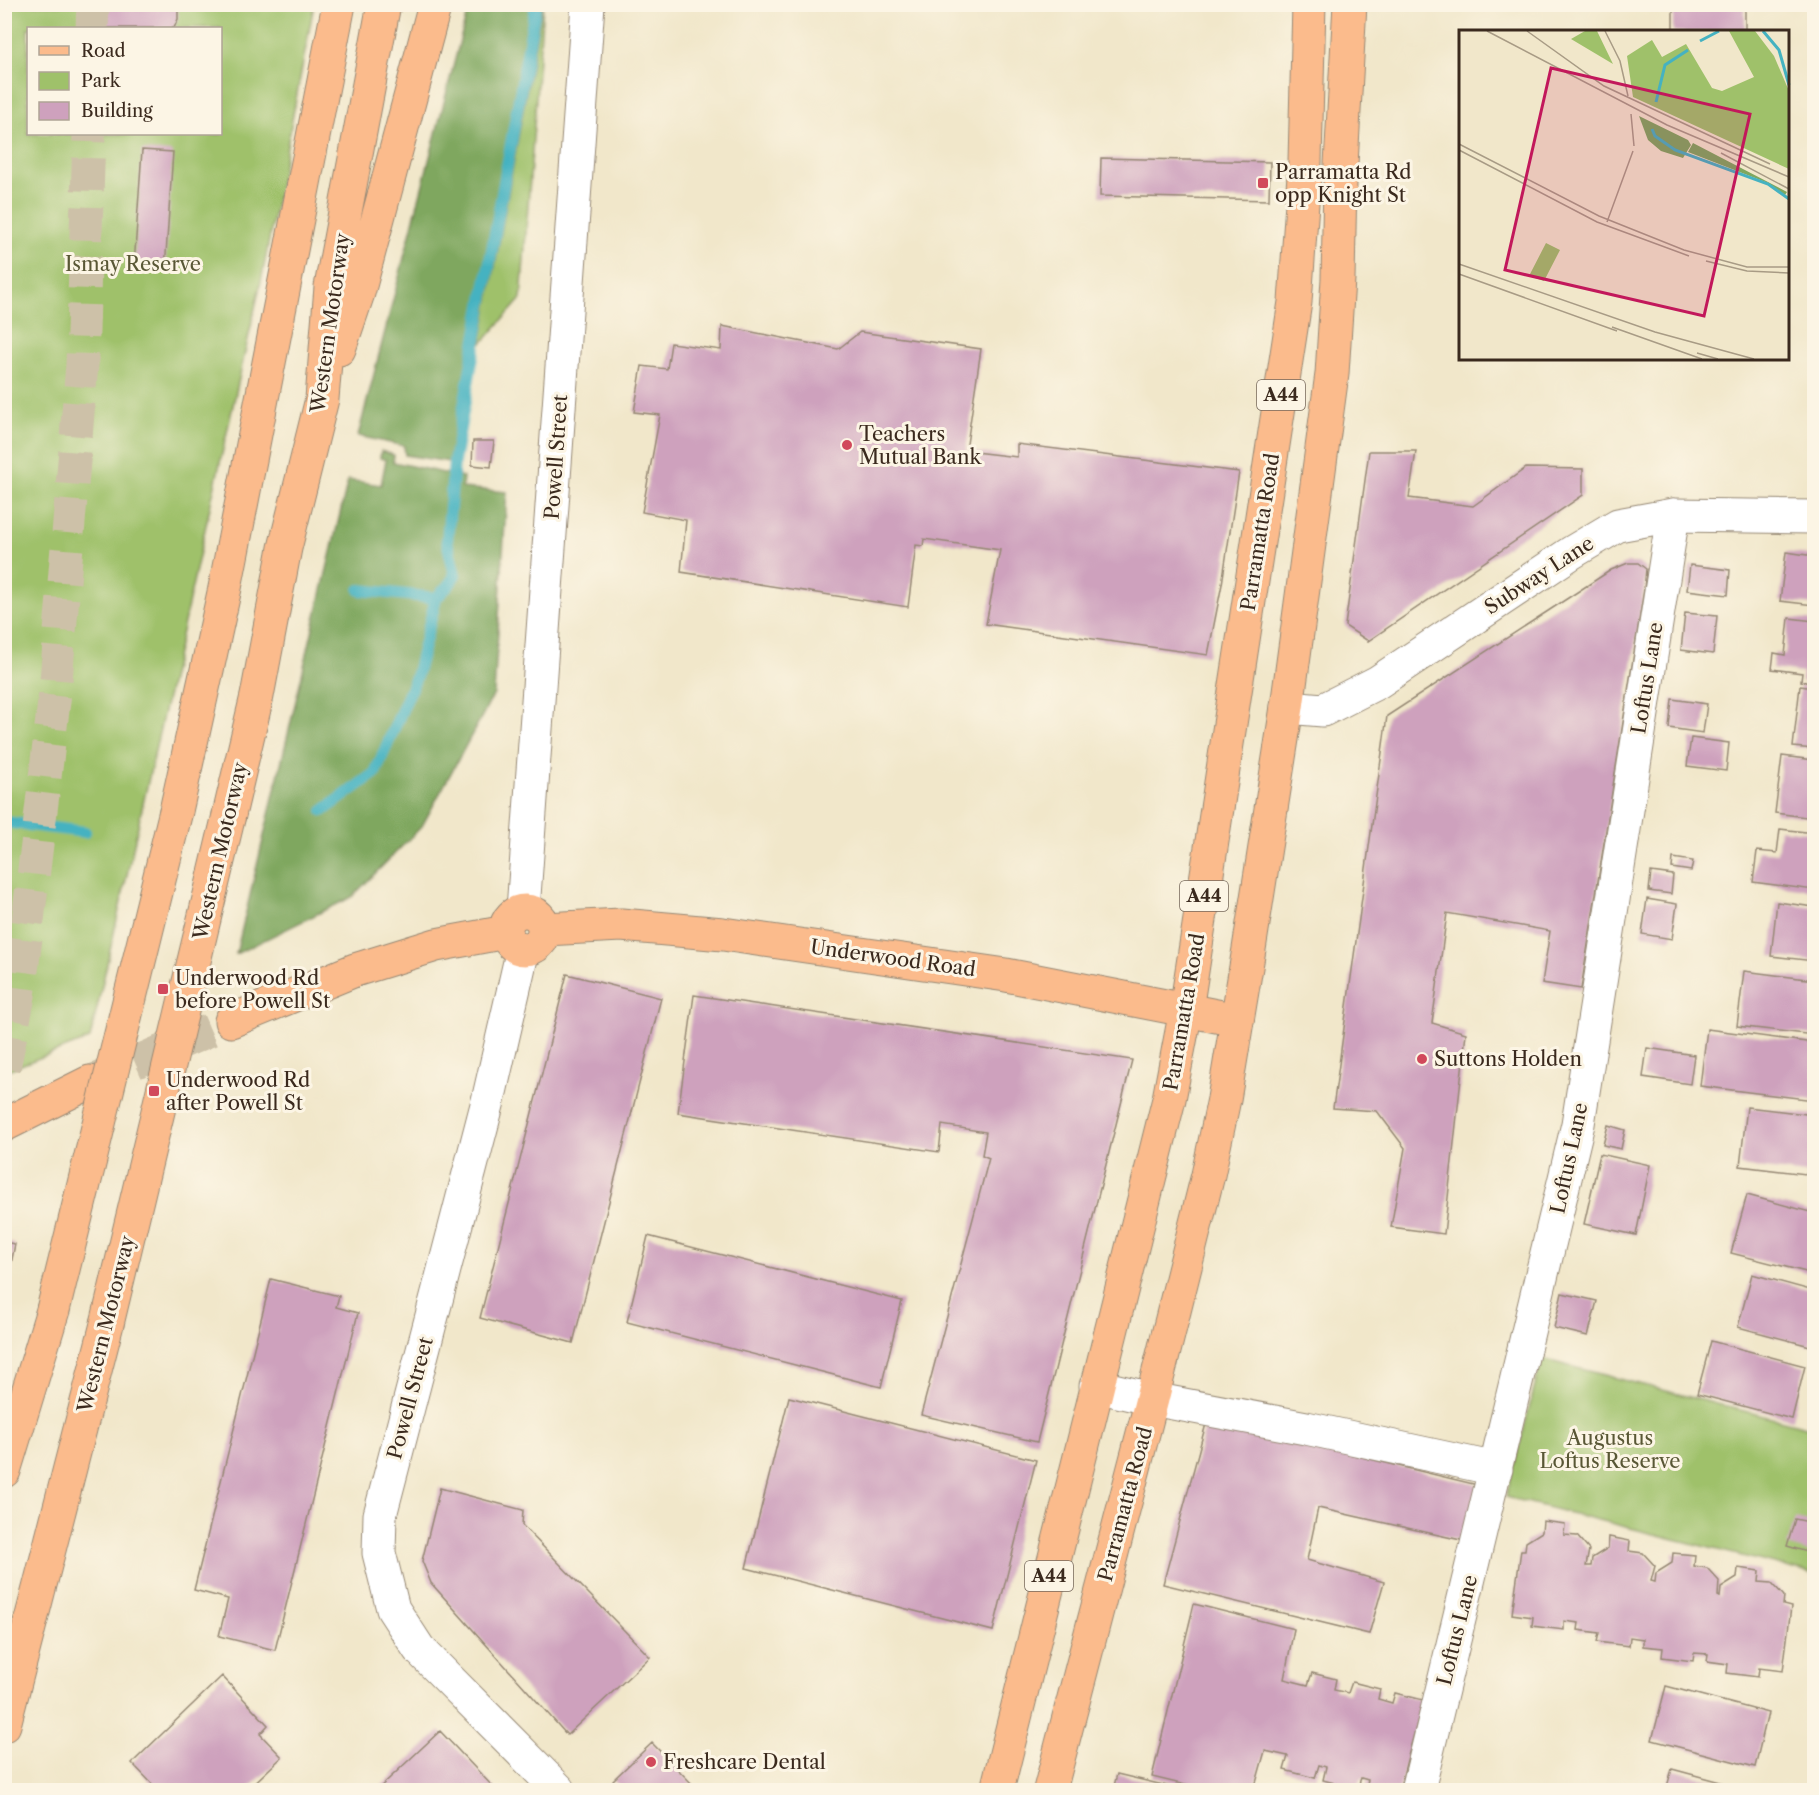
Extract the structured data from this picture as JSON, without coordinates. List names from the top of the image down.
{
  "streets": {
    "main road": [
      "Western Motorway",
      "A44",
      "Parramatta Road",
      "Underwood Road"
    ],
    "street": ["Powell Street", "Subway Lane", "Loftus Lane"]
  },
  "crossings": [
    ["Powell Street", "Underwood Road"],
    ["Parramatta Road", "Subway Lane"],
    ["Parramatta Road", "Underwood Road"],
    ["Subway Lane", "Loftus Lane"]
  ],
  "parks": ["Ismay Reserve", "Augustus Loftus Reserve"],
  "places": {
    "transit": ["Parramatta Rd opp Knight St", "Underwood Rd before Powell St", "Underwood Rd after Powell St"],
    "other": ["Teachers Mutual Bank", "Suttons Holden", "Freshcare Dental"]
  },
  "legend": ["Road", "Park", "Building"]
}
